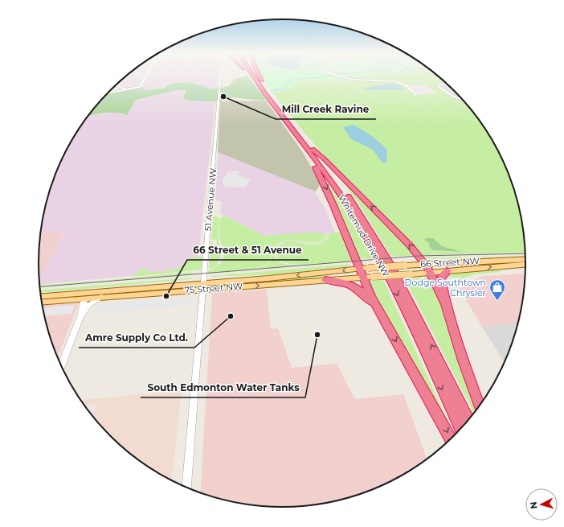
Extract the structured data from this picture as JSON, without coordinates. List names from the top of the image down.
{
  "streets": {
    "highway": ["Whitemud Drive NW"],
    "main road": ["66 Street NW", "75 Street NW"],
    "street": ["51 Avenue NW"]
  },
  "crossings": [
    ["51 Avenue NW", "75 Street NW"],
    ["66 Street NW", "75 Street NW"]
  ],
  "places": {
    "other": [
      "Mill Creek Ravine",
      "66 Street & 51 Avenue",
      "Amre Supply Co Ltd.",
      "South Edmonton Water Tanks"
    ],
    "shop": ["Dodge Southtown Chrysler"]
  },
  "north": "left"
}
